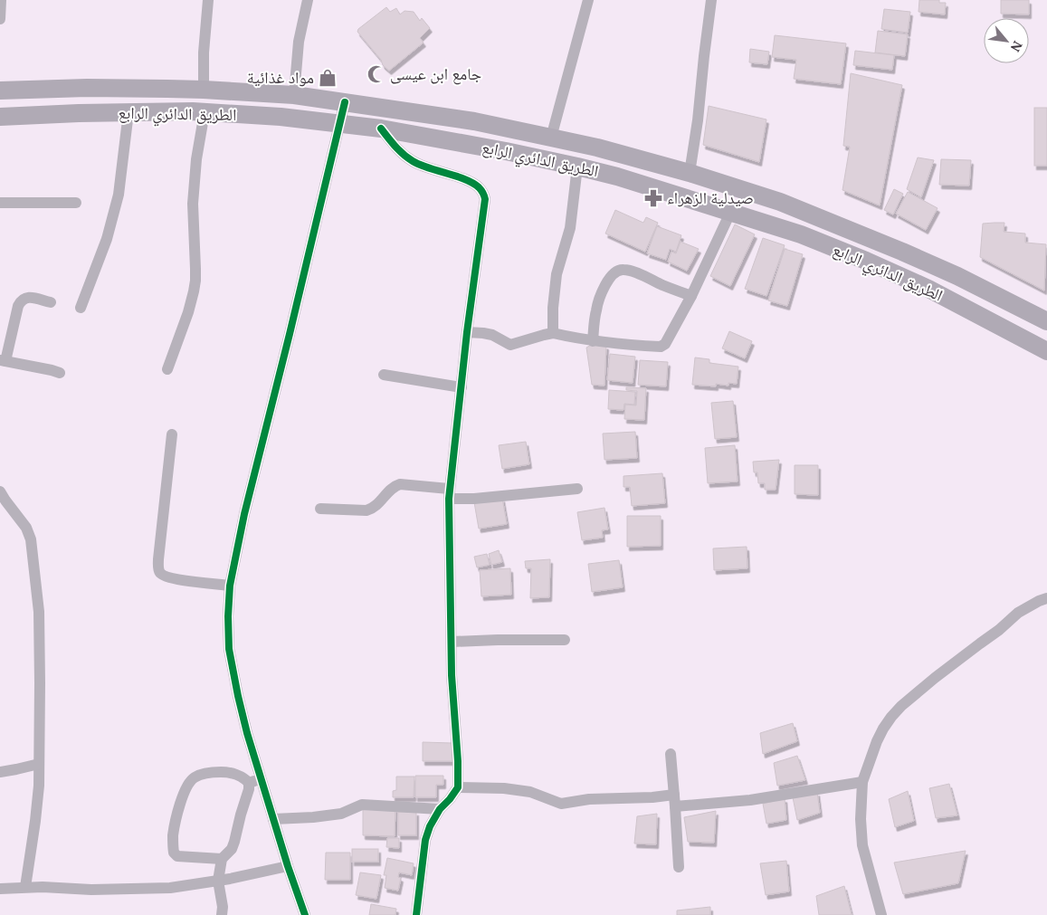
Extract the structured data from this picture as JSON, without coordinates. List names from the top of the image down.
{
  "streets": {
    "main road": ["الطريق الدائري الرابع"]
  },
  "places": {
    "mosque": ["جامع ابن عيسى"],
    "shop": ["مواد غذائية"],
    "pharmacy": ["صيدلية الزهراء"]
  },
  "north": "bottom right"
}
